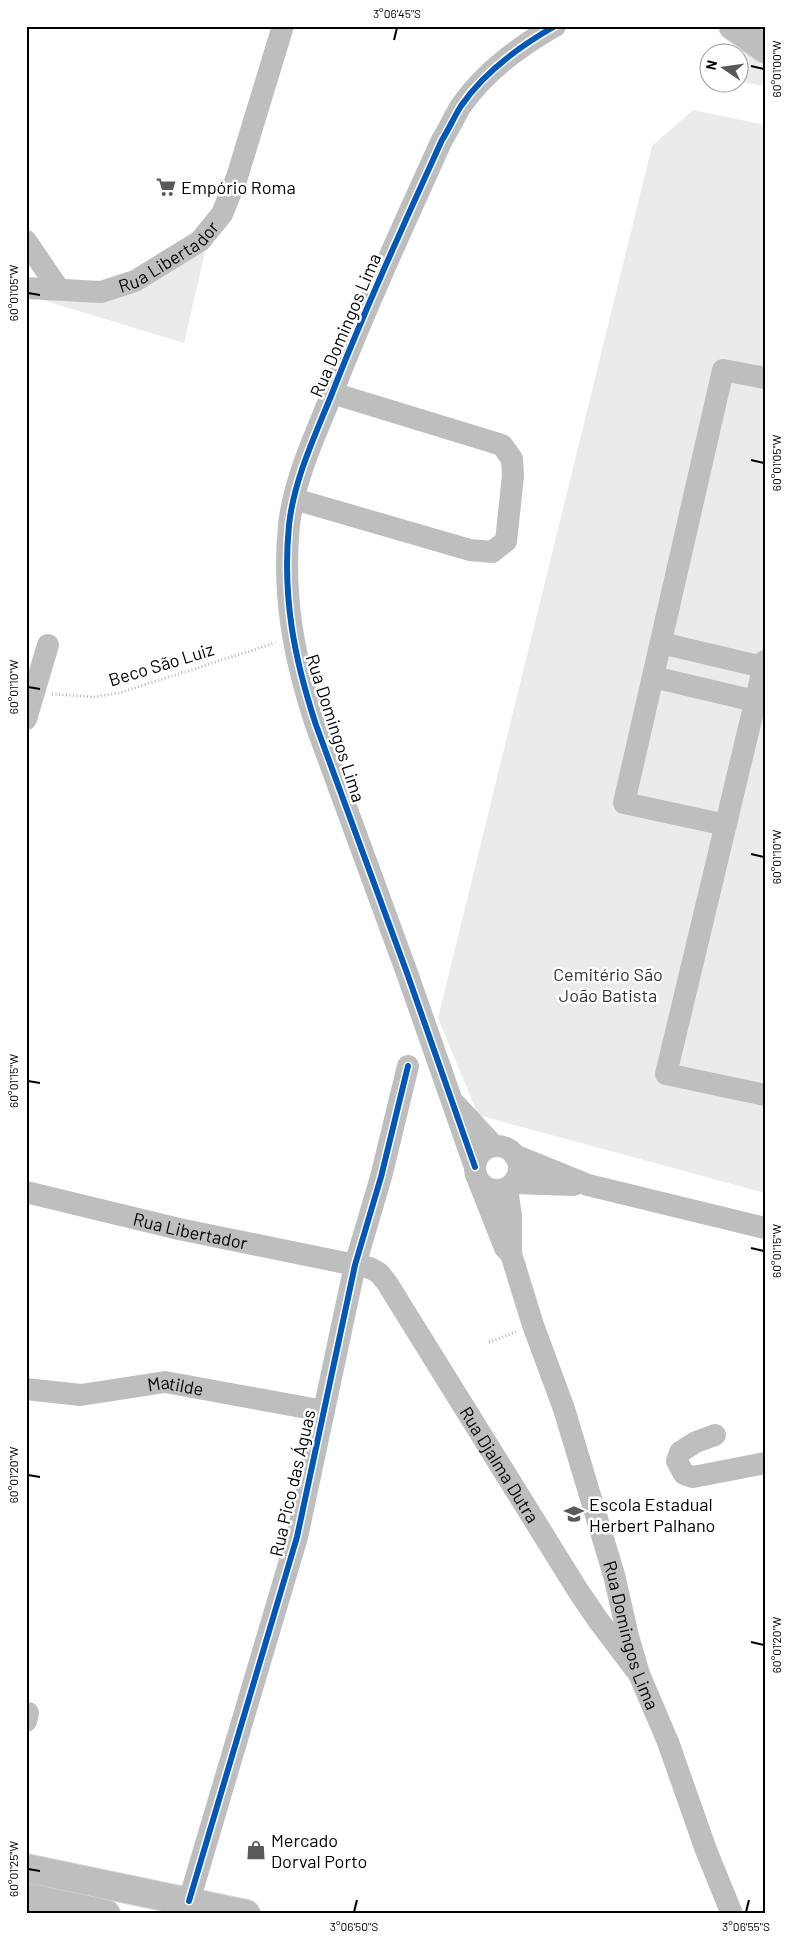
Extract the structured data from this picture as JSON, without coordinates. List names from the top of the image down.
{
  "streets": {
    "street": [
      "Rua Libertador",
      "Rua Domingos Lima",
      "Matilde",
      "Rua Djalma Dutra",
      "Rua Pico das Águas"
    ],
    "path": ["Beco São Luiz"]
  },
  "crossings": [
    ["Rua Libertador", "Rua Djalma Dutra"],
    ["Rua Libertador", "Rua Pico das Águas"],
    ["Rua Domingos Lima", "Beco São Luiz"],
    ["Rua Domingos Lima", "Rua Djalma Dutra"],
    ["Matilde", "Rua Pico das Águas"],
    ["Rua Djalma Dutra", "Rua Pico das Águas"]
  ],
  "parks": ["Cemitério São João Batista"],
  "places": {
    "supermarket": ["Empório Roma"],
    "school or university": ["Escola Estadual Herbert Palhano"],
    "shop": ["Mercado Dorval Porto"]
  },
  "north": "left",
  "coordinates": [
    "3°06'45\"S",
    "60°01'00\"W",
    "60°01'05\"W",
    "60°01'10\"W",
    "60°01'15\"W",
    "60°01'20\"W",
    "60°01'25\"W",
    "3°06'50\"S",
    "3°06'55\"S"
  ]
}
